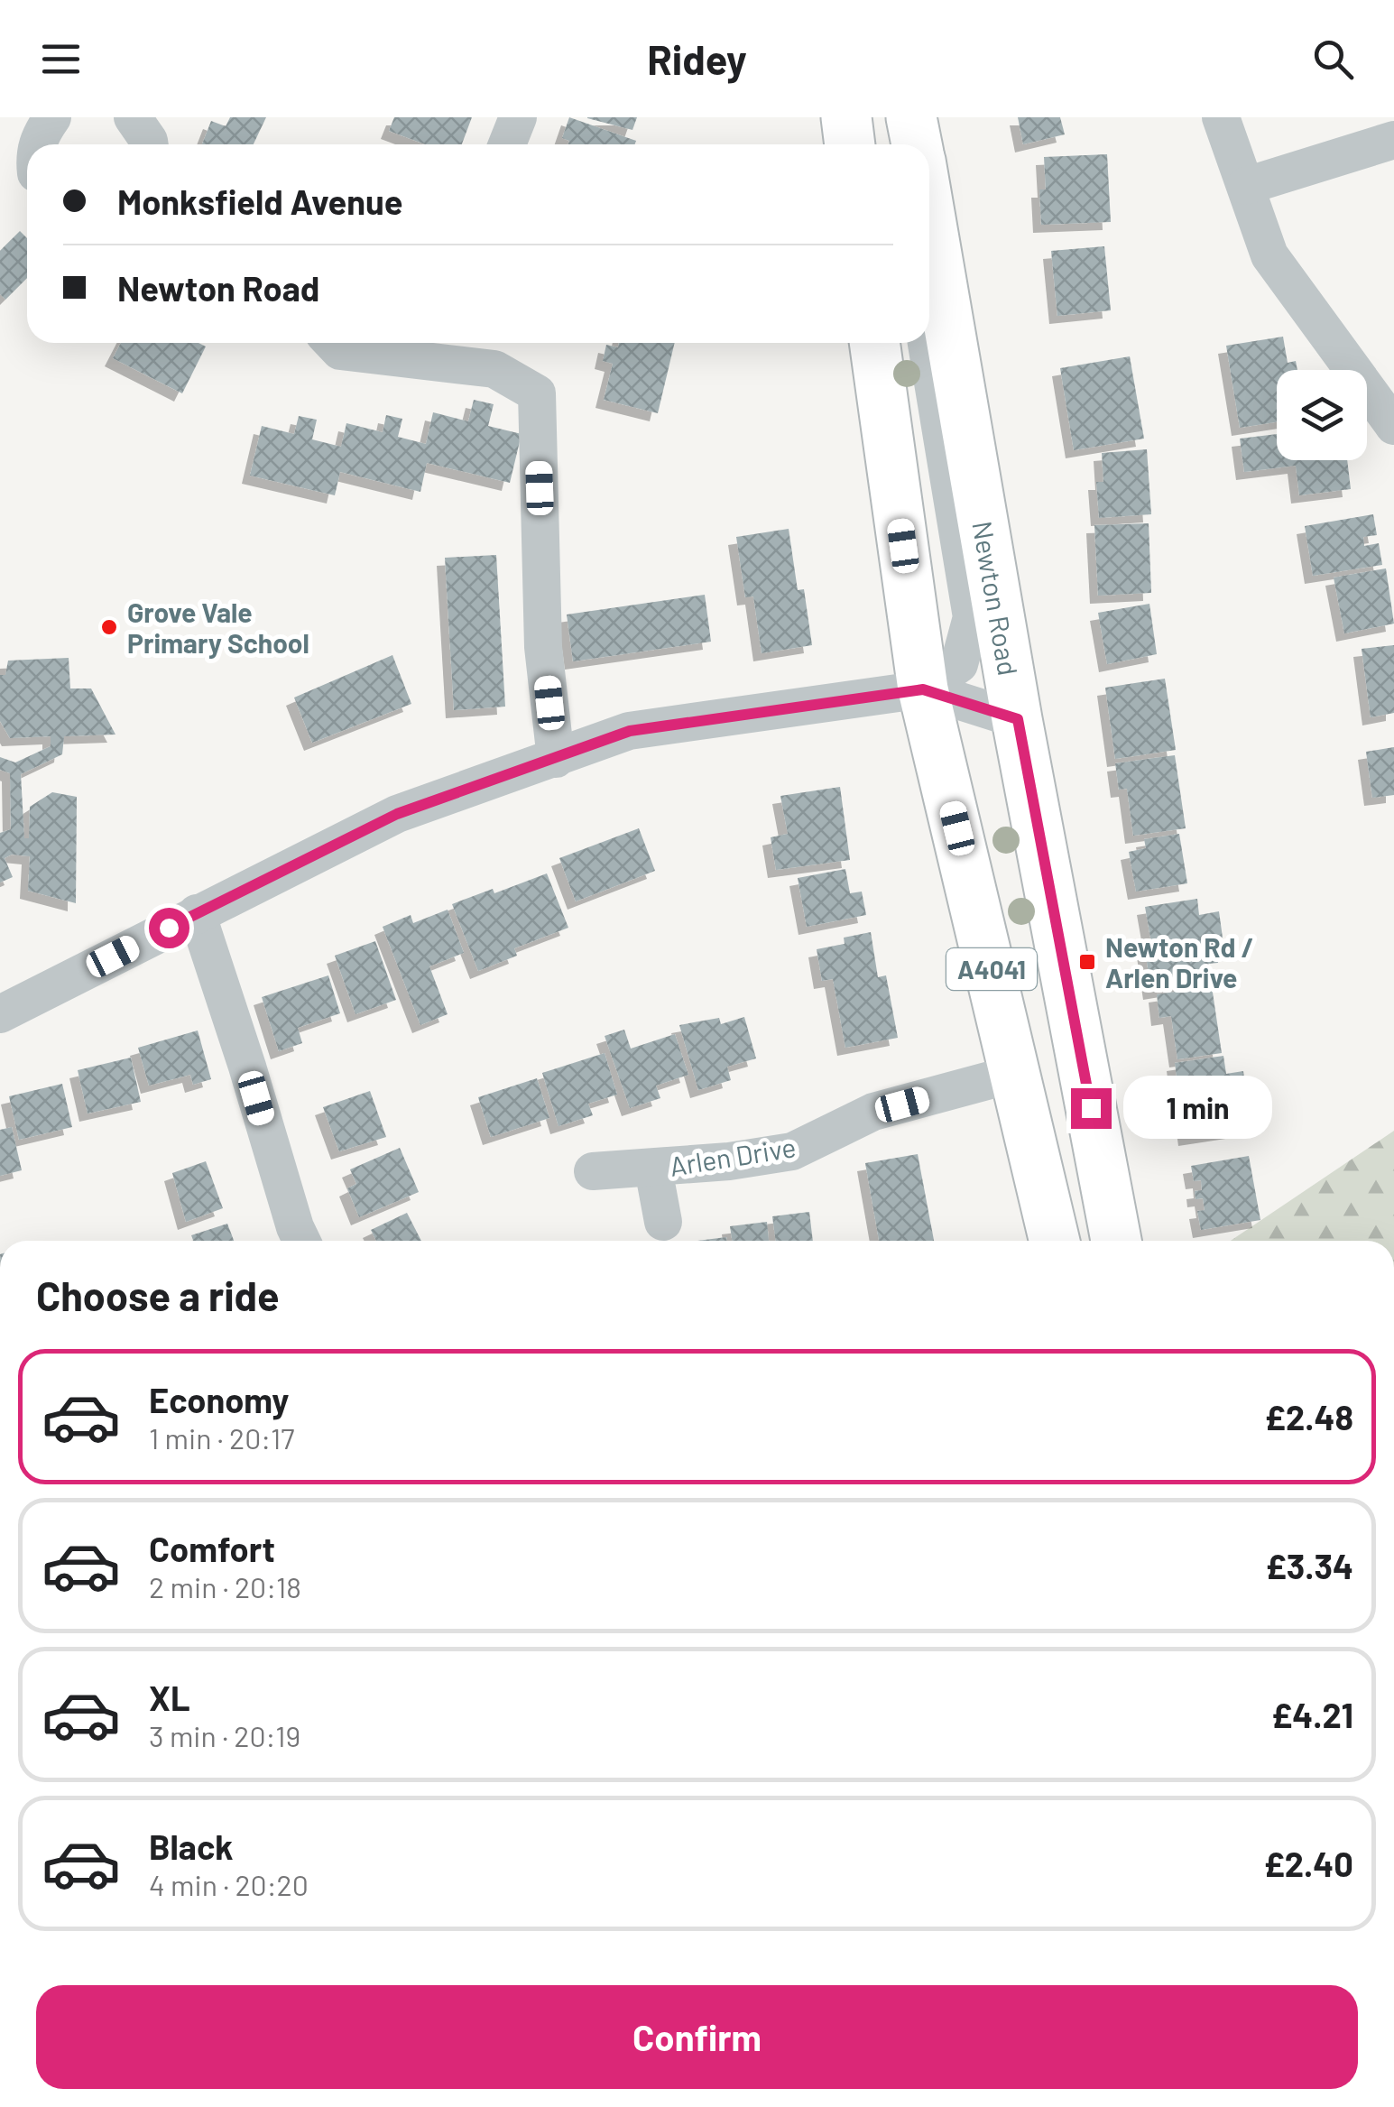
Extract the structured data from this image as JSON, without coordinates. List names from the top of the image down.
{
  "streets": {
    "highway": ["Newton Road", "A4041"],
    "street": ["Arlen Drive"]
  },
  "crossings": [
    ["A4041", "Arlen Drive"]
  ],
  "places": {
    "other": ["Grove Vale Primary School"],
    "transit": ["Newton Rd / Arlen Drive"]
  },
  "page": {
    "header": "Ridey",
    "banner": ["Monksfield Avenue", "Newton Road"],
    "bubble": "1 min",
    "heading": "Choose a ride",
    "list": [
      {
        "name": "Economy",
        "note": "1 min · 20:17",
        "value": "£2.48"
      },
      {
        "name": "Comfort",
        "note": "2 min · 20:18",
        "value": "£3.34"
      },
      {
        "name": "XL",
        "note": "3 min · 20:19",
        "value": "£4.21"
      },
      {
        "name": "Black",
        "note": "4 min · 20:20",
        "value": "£2.40"
      }
    ],
    "buttons": "Confirm"
  }
}
